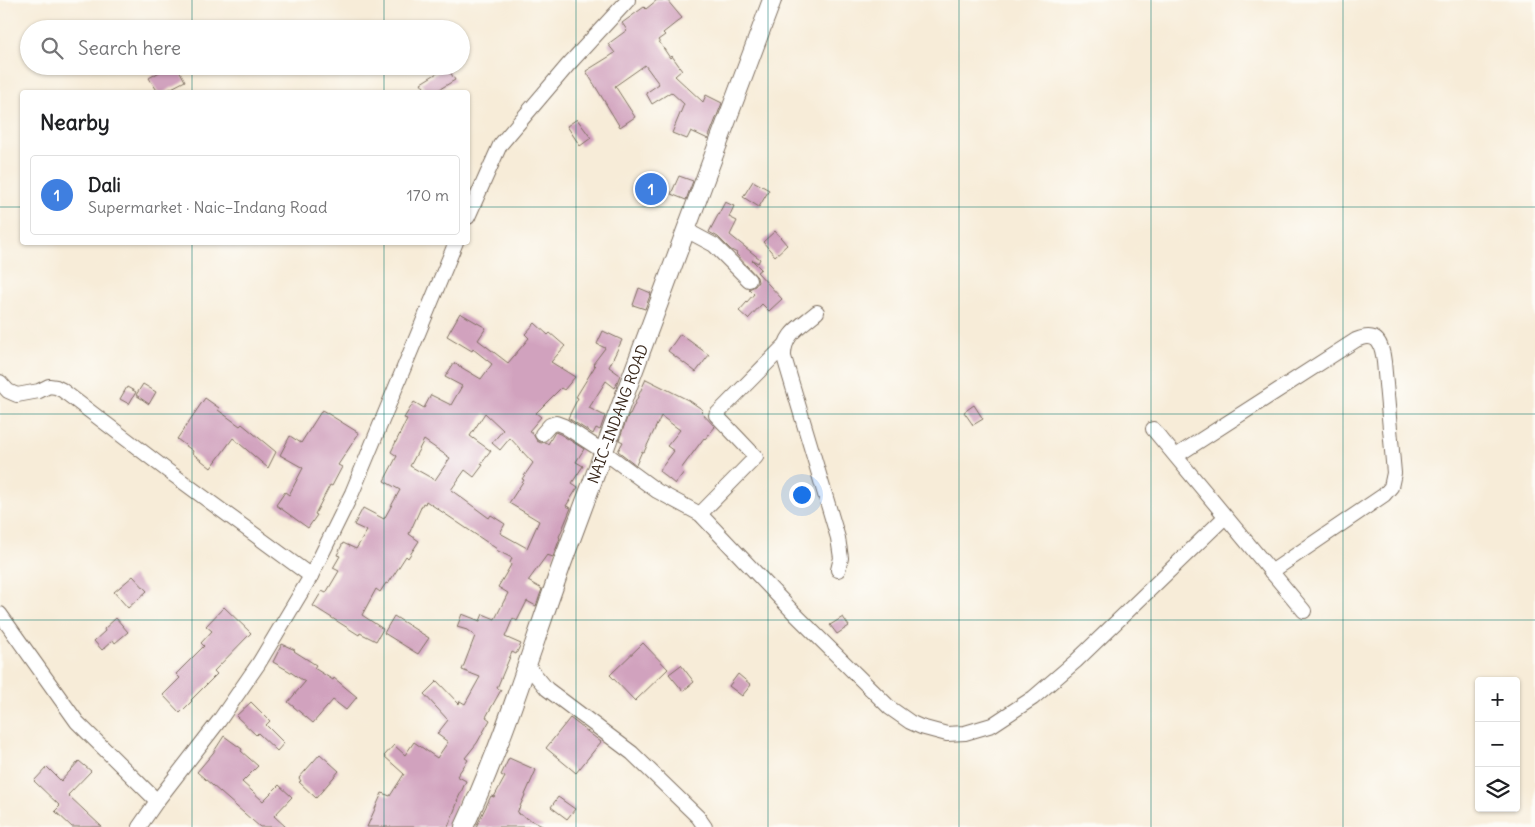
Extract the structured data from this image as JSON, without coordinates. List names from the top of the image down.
{
  "streets": {
    "main road": ["NAIC–INDANG ROAD"]
  },
  "page": {
    "search": "Search here",
    "heading": "Nearby",
    "list": [
      {
        "mark": "1",
        "name": "Dali",
        "note": "Supermarket · Naic–Indang Road",
        "value": "170 m"
      }
    ],
    "pins": "1",
    "map_buttons": ["+", "−"]
  }
}
